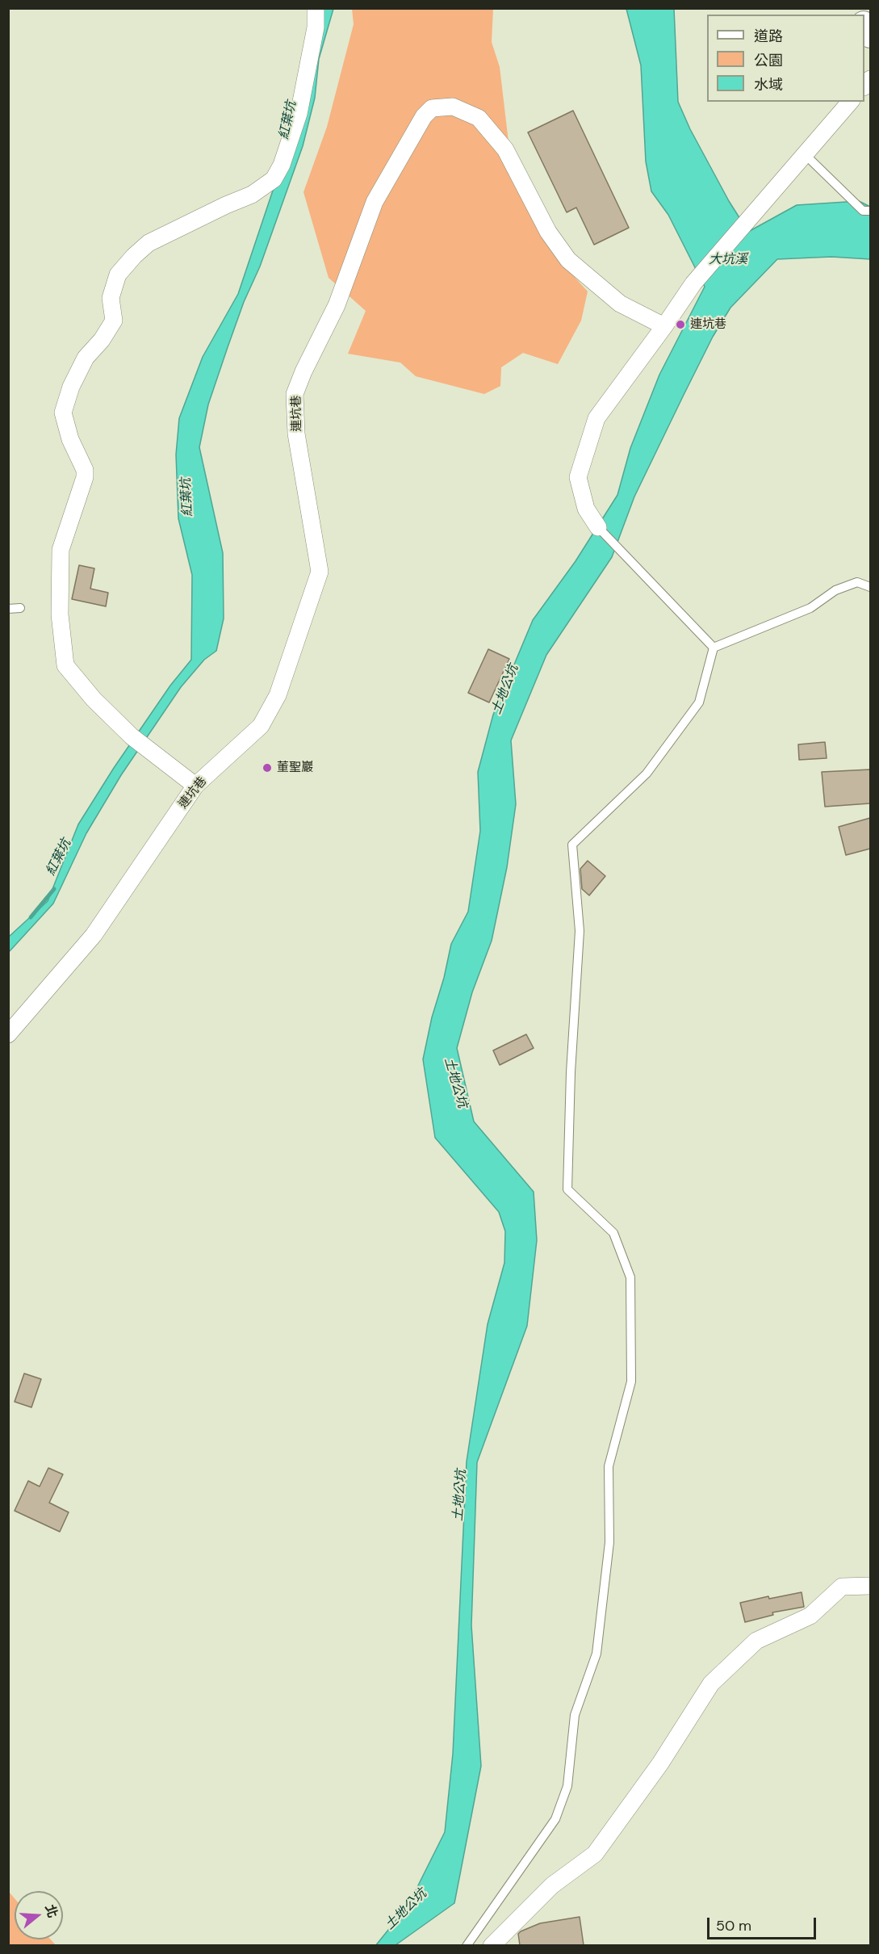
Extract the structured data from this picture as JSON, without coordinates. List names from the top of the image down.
{
  "streets": {
    "street": ["連坑巷"]
  },
  "water": ["紅葉坑", "大坑溪", "土地公坑"],
  "places": ["連坑巷", "董聖巖"],
  "legend": ["道路", "公園", "水域"],
  "scale_bar": "50 m",
  "north": "right"
}
